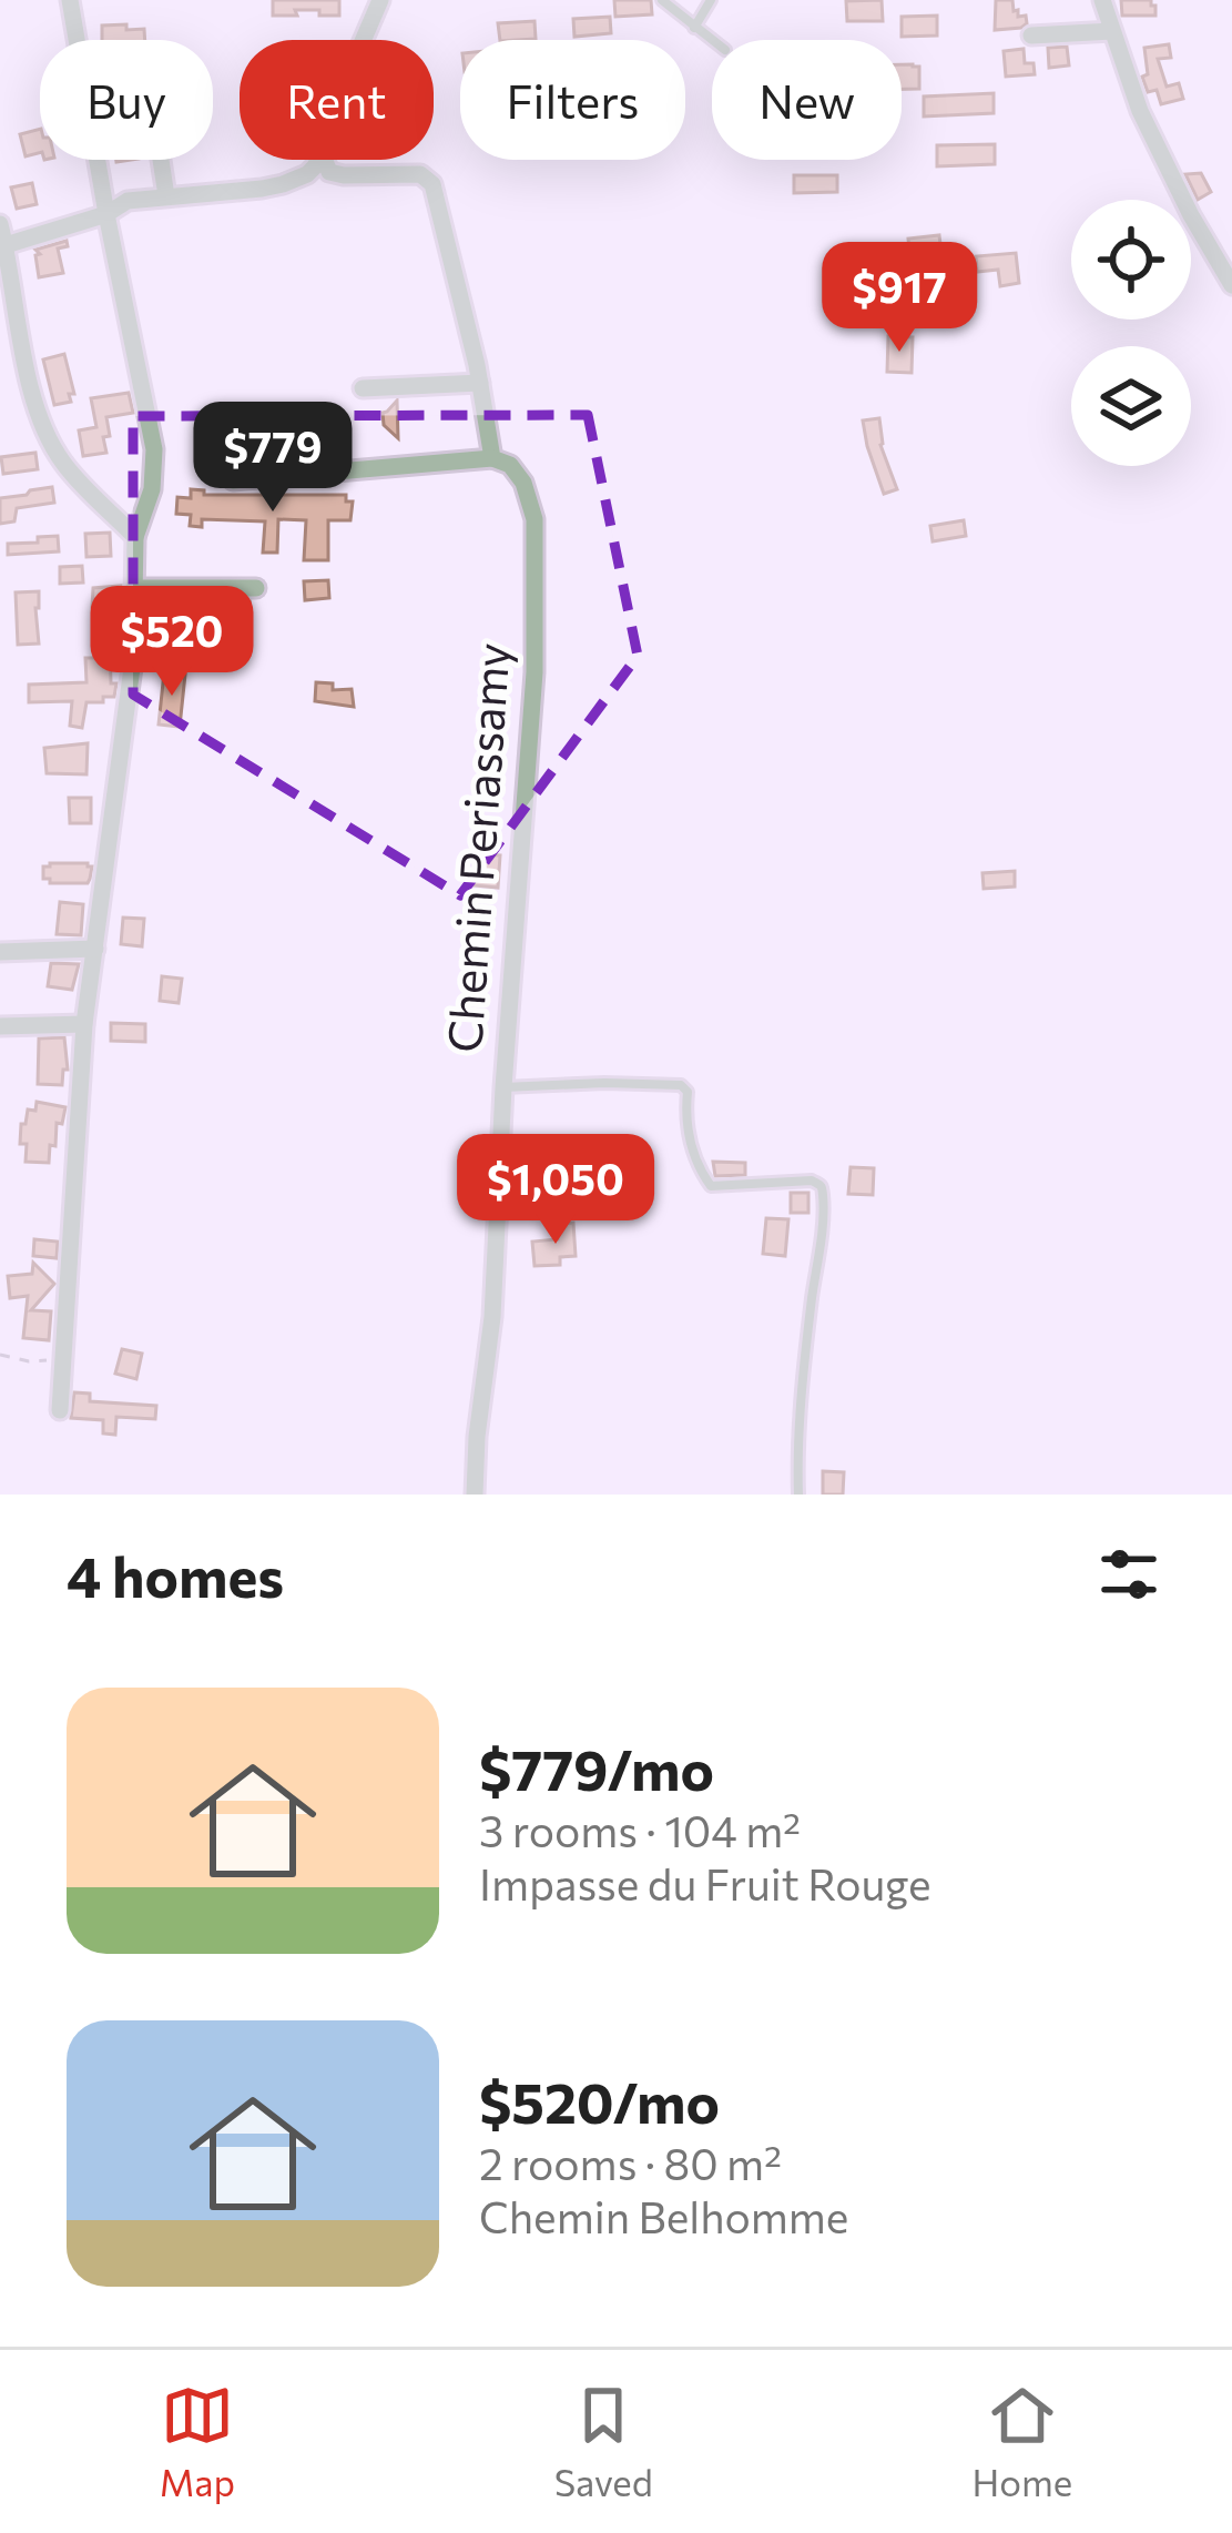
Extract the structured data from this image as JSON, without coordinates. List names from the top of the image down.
{
  "streets": {
    "street": ["Chemin Periassamy"]
  },
  "page": {
    "chip": [
      "Buy",
      "Rent",
      "Filters",
      "New"
    ],
    "price": [
      "$917",
      "$779",
      "$520",
      "$1,050"
    ],
    "heading": "4 homes",
    "list": [
      {
        "name": "$779/mo",
        "note": "3 rooms · 104 m² · Impasse du Fruit Rouge"
      },
      {
        "name": "$520/mo",
        "note": "2 rooms · 80 m² · Chemin Belhomme"
      }
    ],
    "tabs": ["Map", "Saved", "Home"]
  }
}
